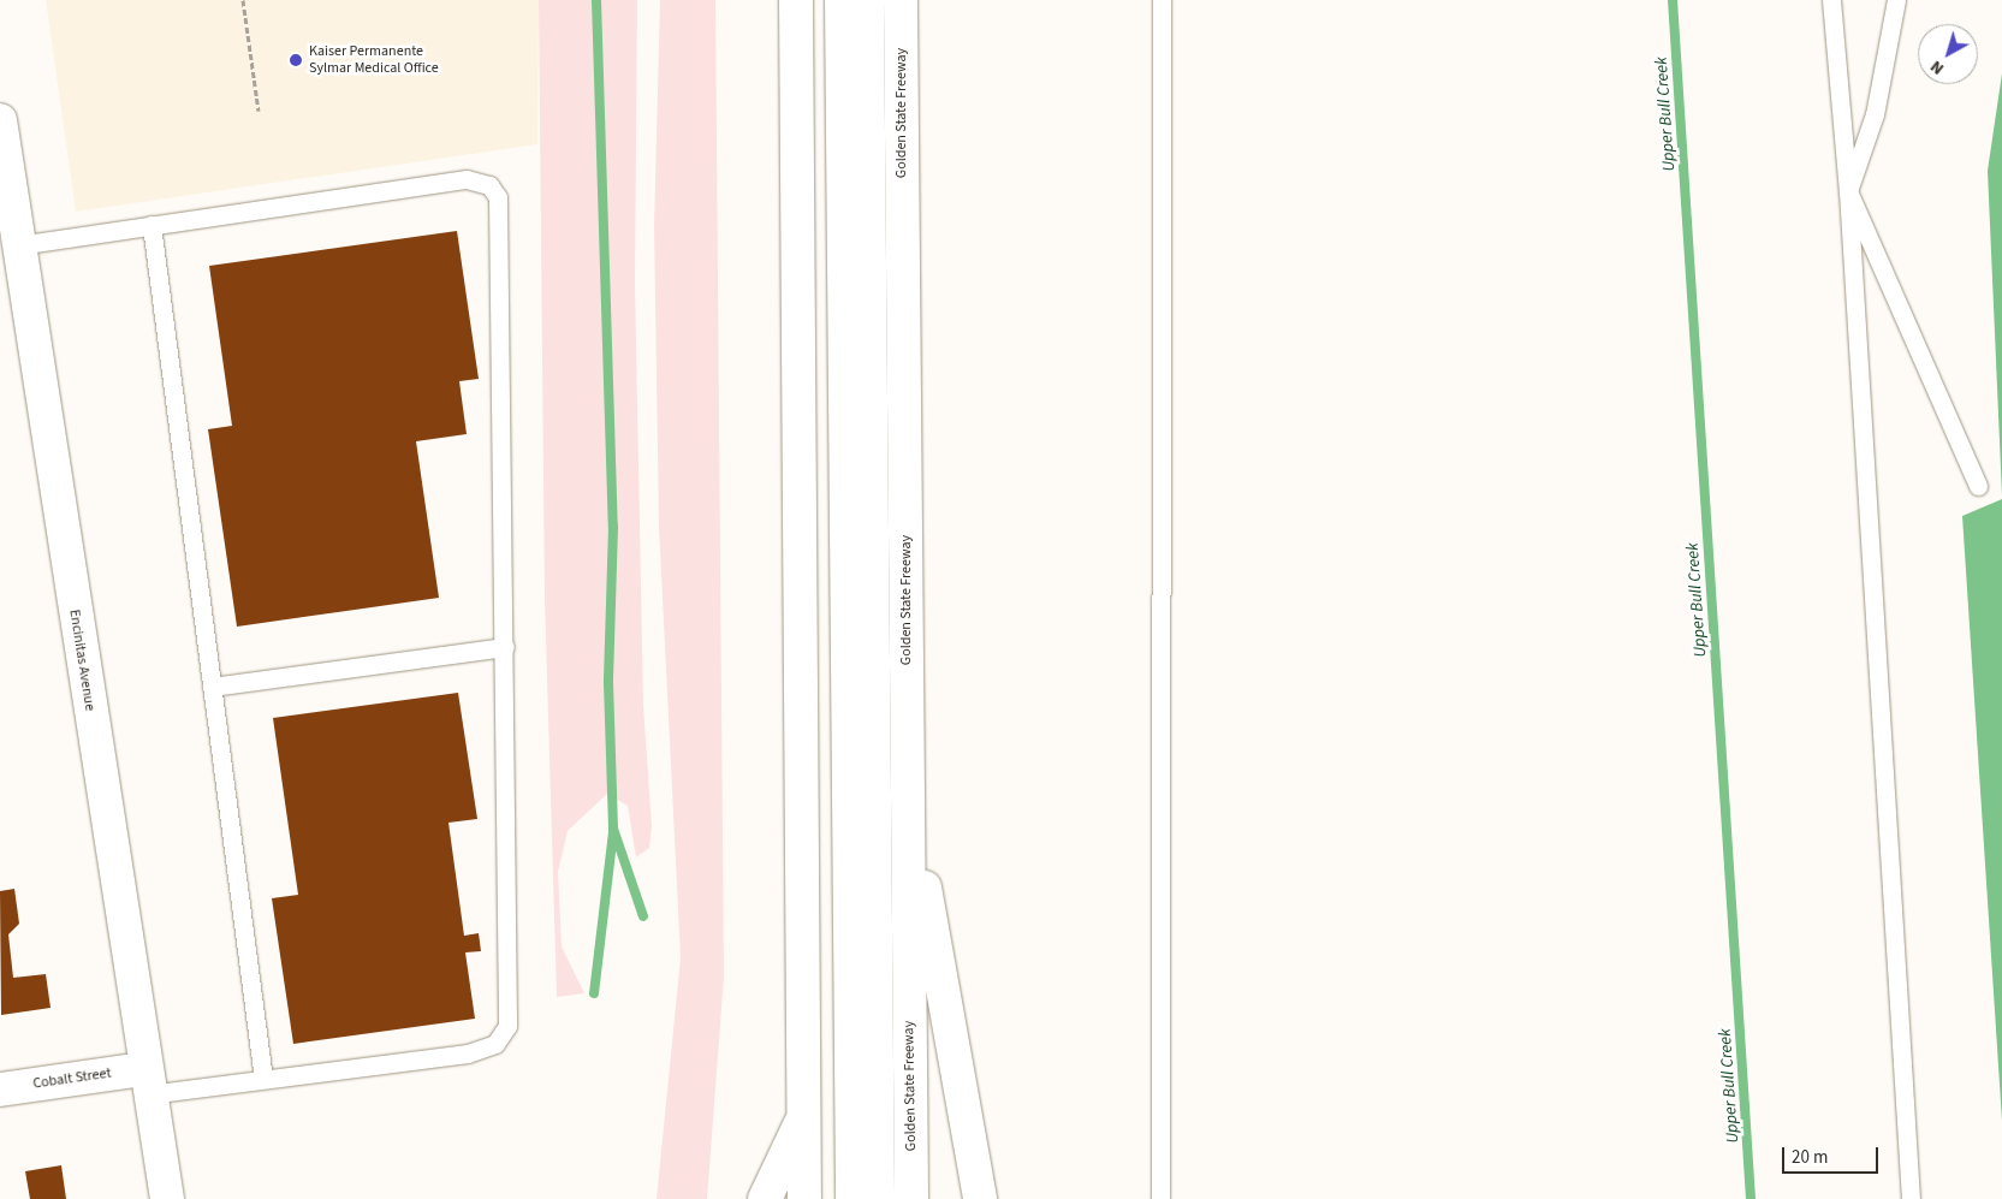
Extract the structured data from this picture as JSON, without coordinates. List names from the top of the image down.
{
  "streets": {
    "main road": ["Golden State Freeway", "Encinitas Avenue", "Cobalt Street"]
  },
  "crossings": [
    ["Encinitas Avenue", "Cobalt Street"]
  ],
  "water": ["Upper Bull Creek"],
  "places": ["Kaiser Permanente Sylmar Medical Office"],
  "scale_bar": "20 m",
  "north": "bottom left"
}
